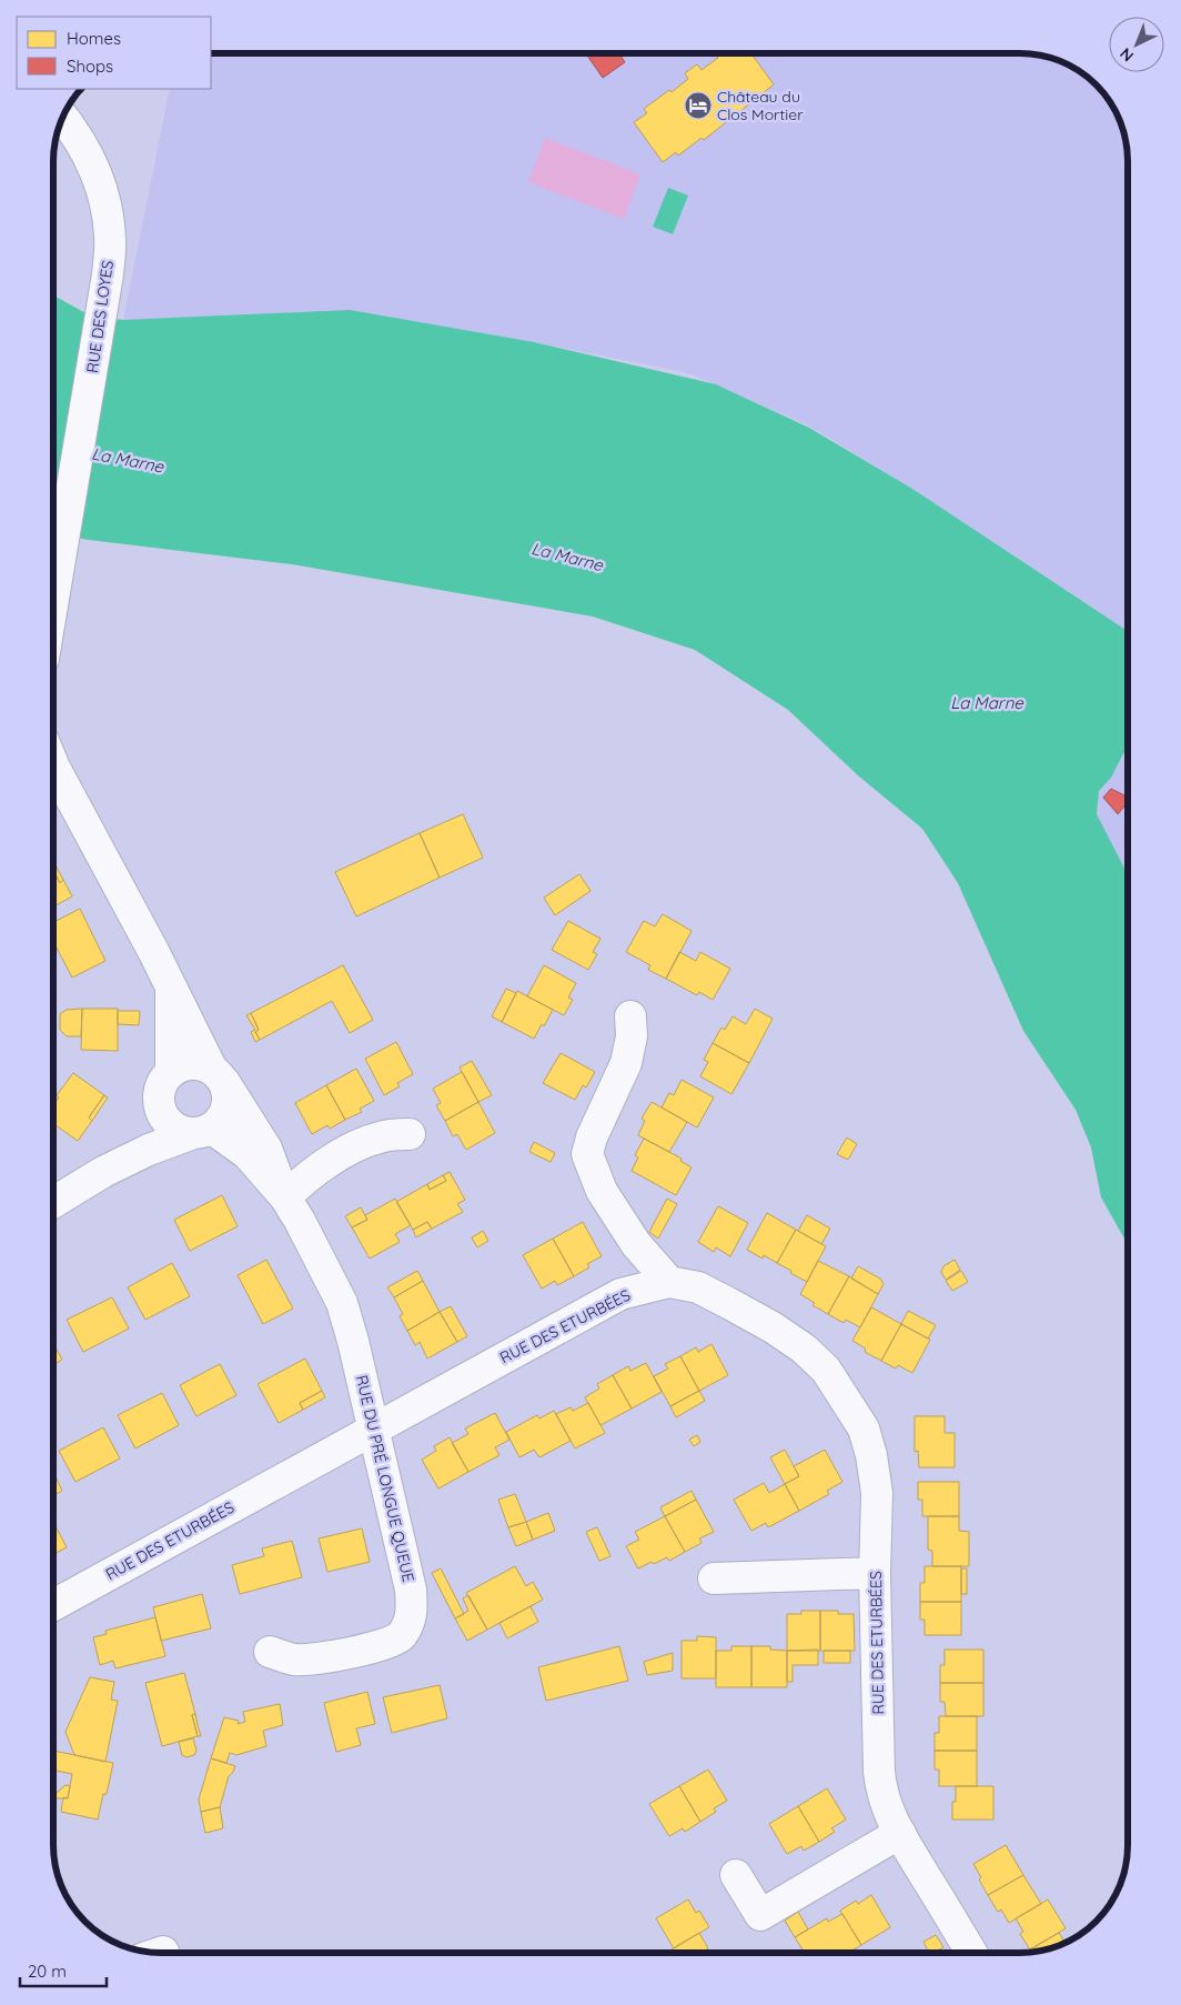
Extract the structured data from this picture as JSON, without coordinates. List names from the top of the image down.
{
  "streets": {
    "street": ["RUE DES LOYES", "RUE DES ETURBÉES", "RUE DU PRÉ LONGUE QUEUE"]
  },
  "crossings": [
    ["RUE DES ETURBÉES", "RUE DU PRÉ LONGUE QUEUE"]
  ],
  "water": ["La Marne"],
  "places": {
    "hotel": ["Château du Clos Mortier"]
  },
  "legend": ["Homes", "Shops"],
  "scale_bar": "20 m",
  "north": "bottom left"
}
